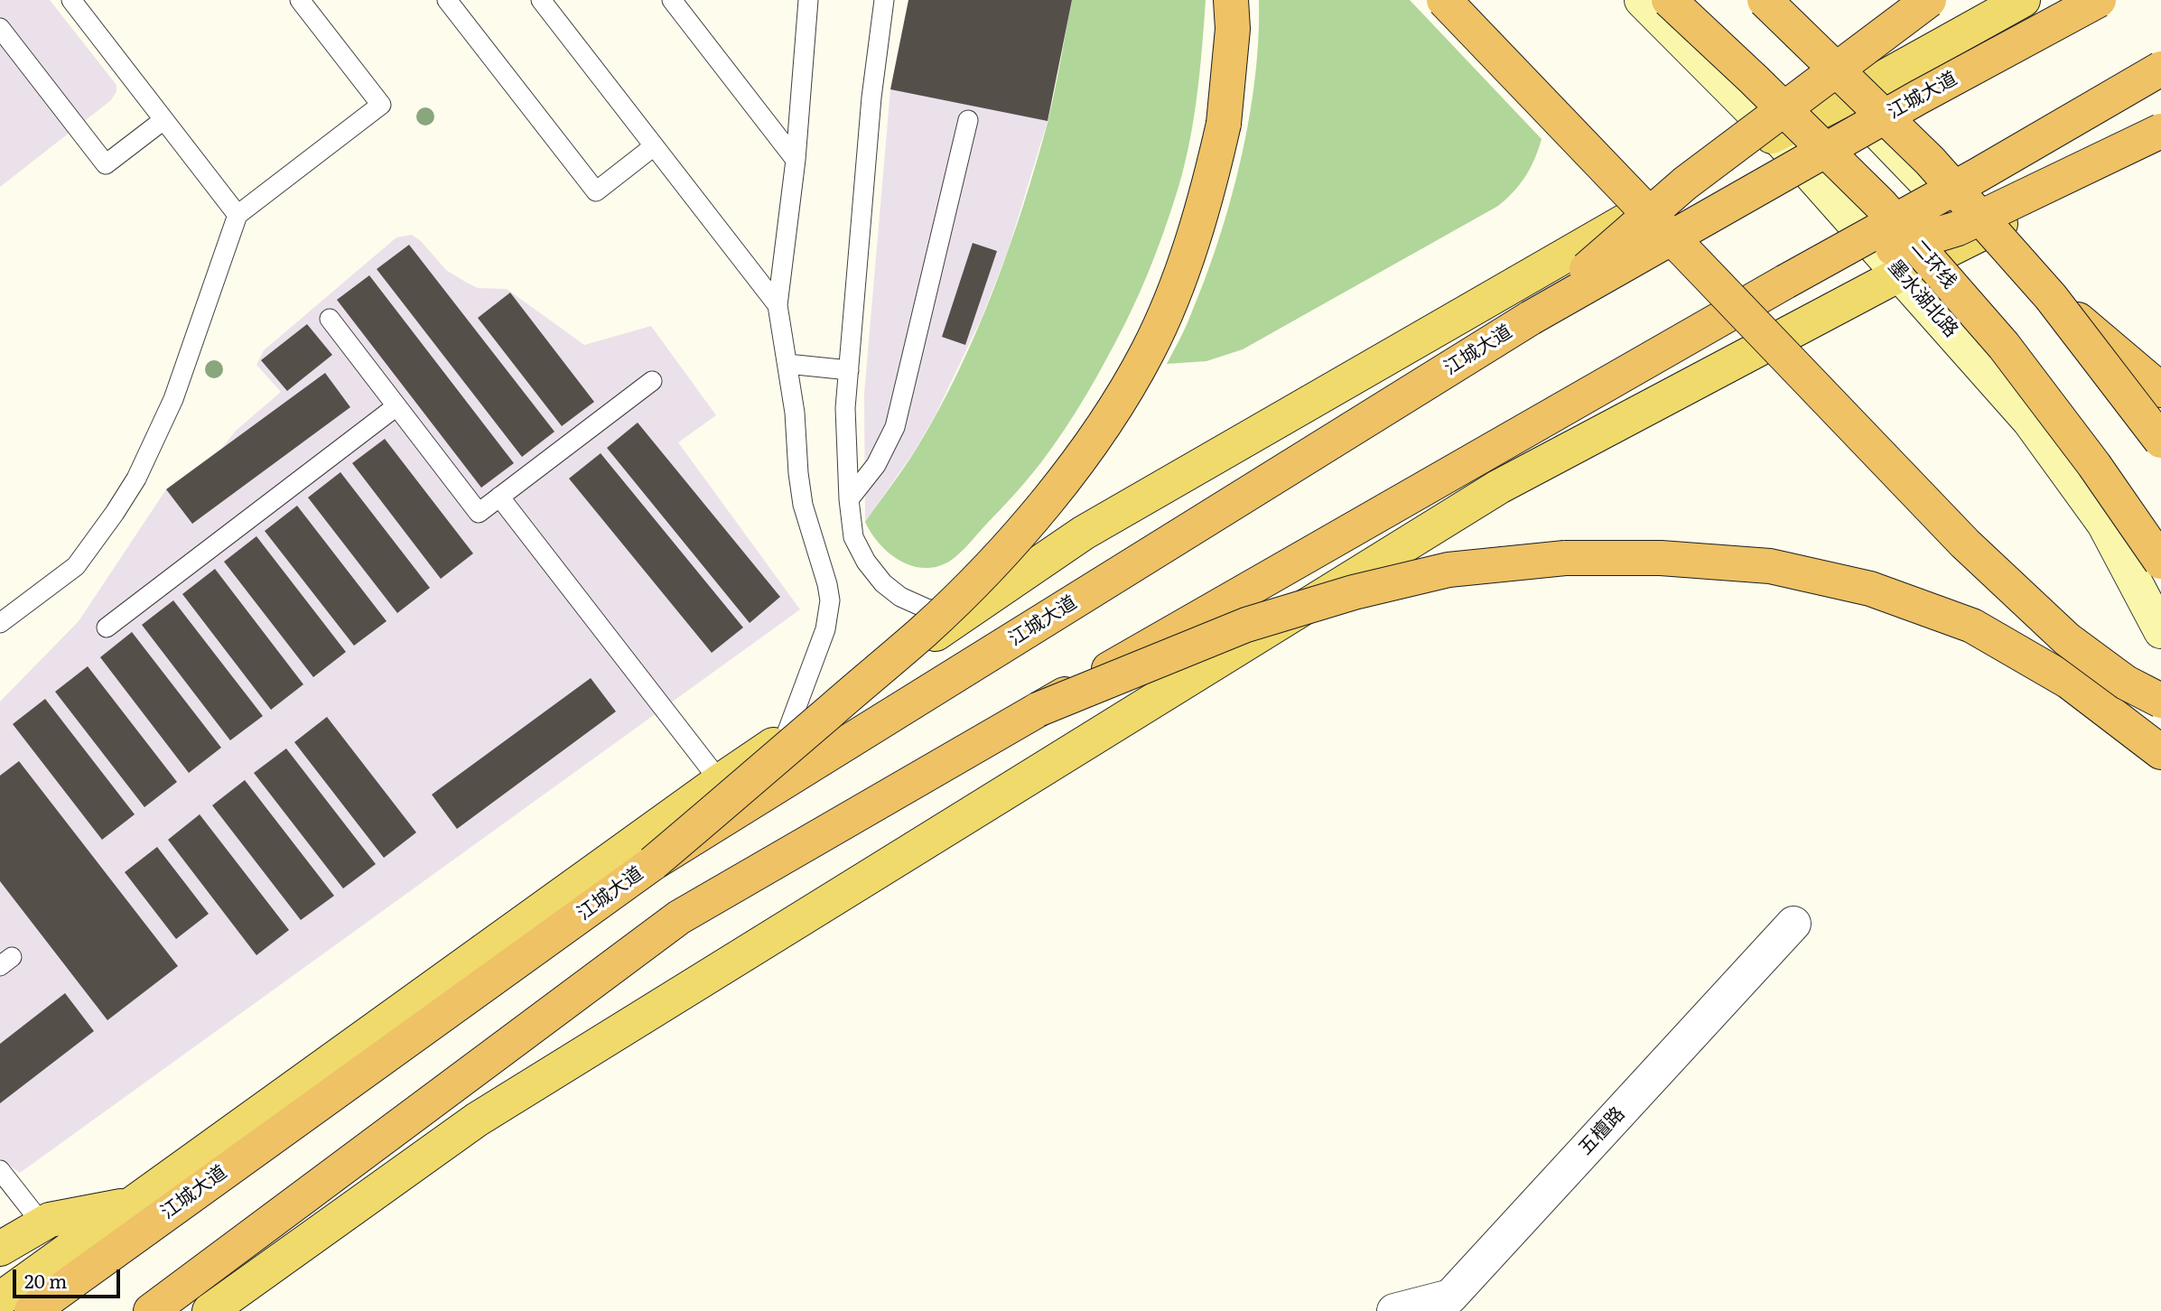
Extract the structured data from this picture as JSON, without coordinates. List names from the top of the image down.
{
  "streets": {
    "highway": ["江城大道", "二环线"],
    "main road": ["墨水湖北路"],
    "street": ["五檀路"]
  },
  "scale_bar": "20 m"
}
